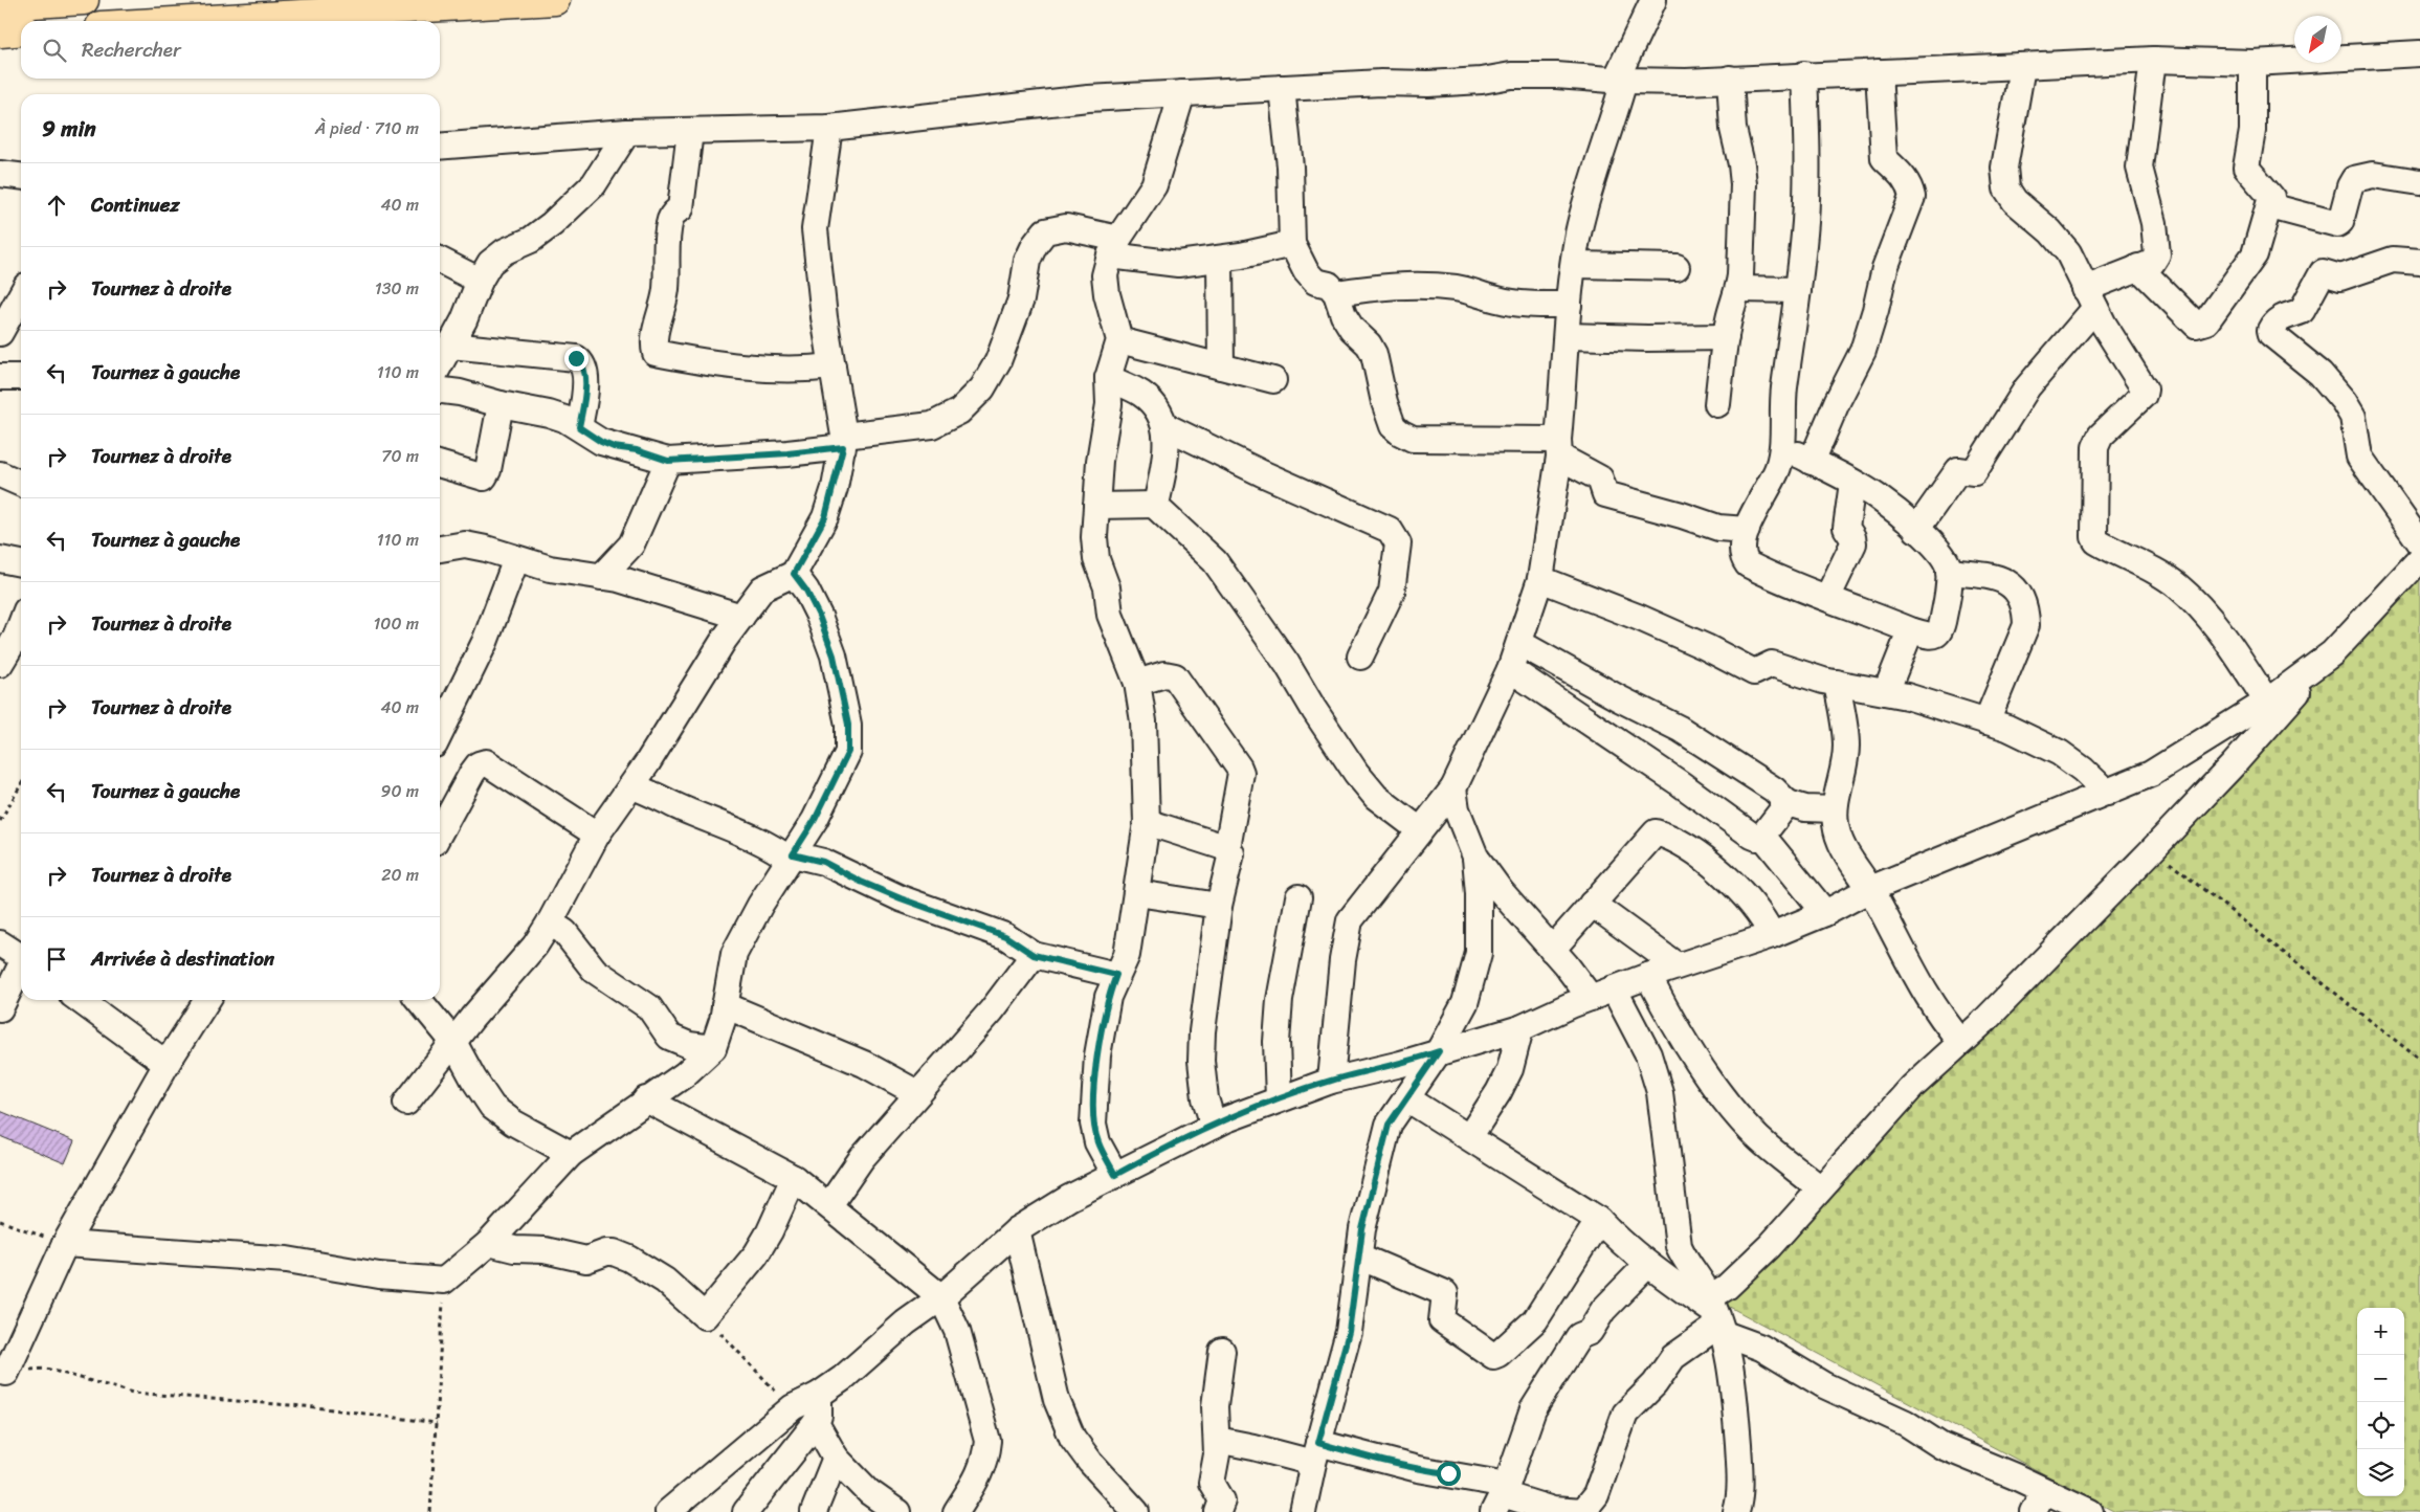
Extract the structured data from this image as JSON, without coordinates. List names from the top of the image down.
{
  "north": "bottom left",
  "page": {
    "search": "Rechercher",
    "heading": ["9 min", "À pied · 710 m"],
    "list": [
      ["Continuez", "40 m"],
      ["Tournez à droite", "130 m"],
      ["Tournez à gauche", "110 m"],
      ["Tournez à droite", "70 m"],
      ["Tournez à gauche", "110 m"],
      ["Tournez à droite", "100 m"],
      ["Tournez à droite", "40 m"],
      ["Tournez à gauche", "90 m"],
      ["Tournez à droite", "20 m"],
      "Arrivée à destination"
    ],
    "map_buttons": ["+", "−"]
  }
}
